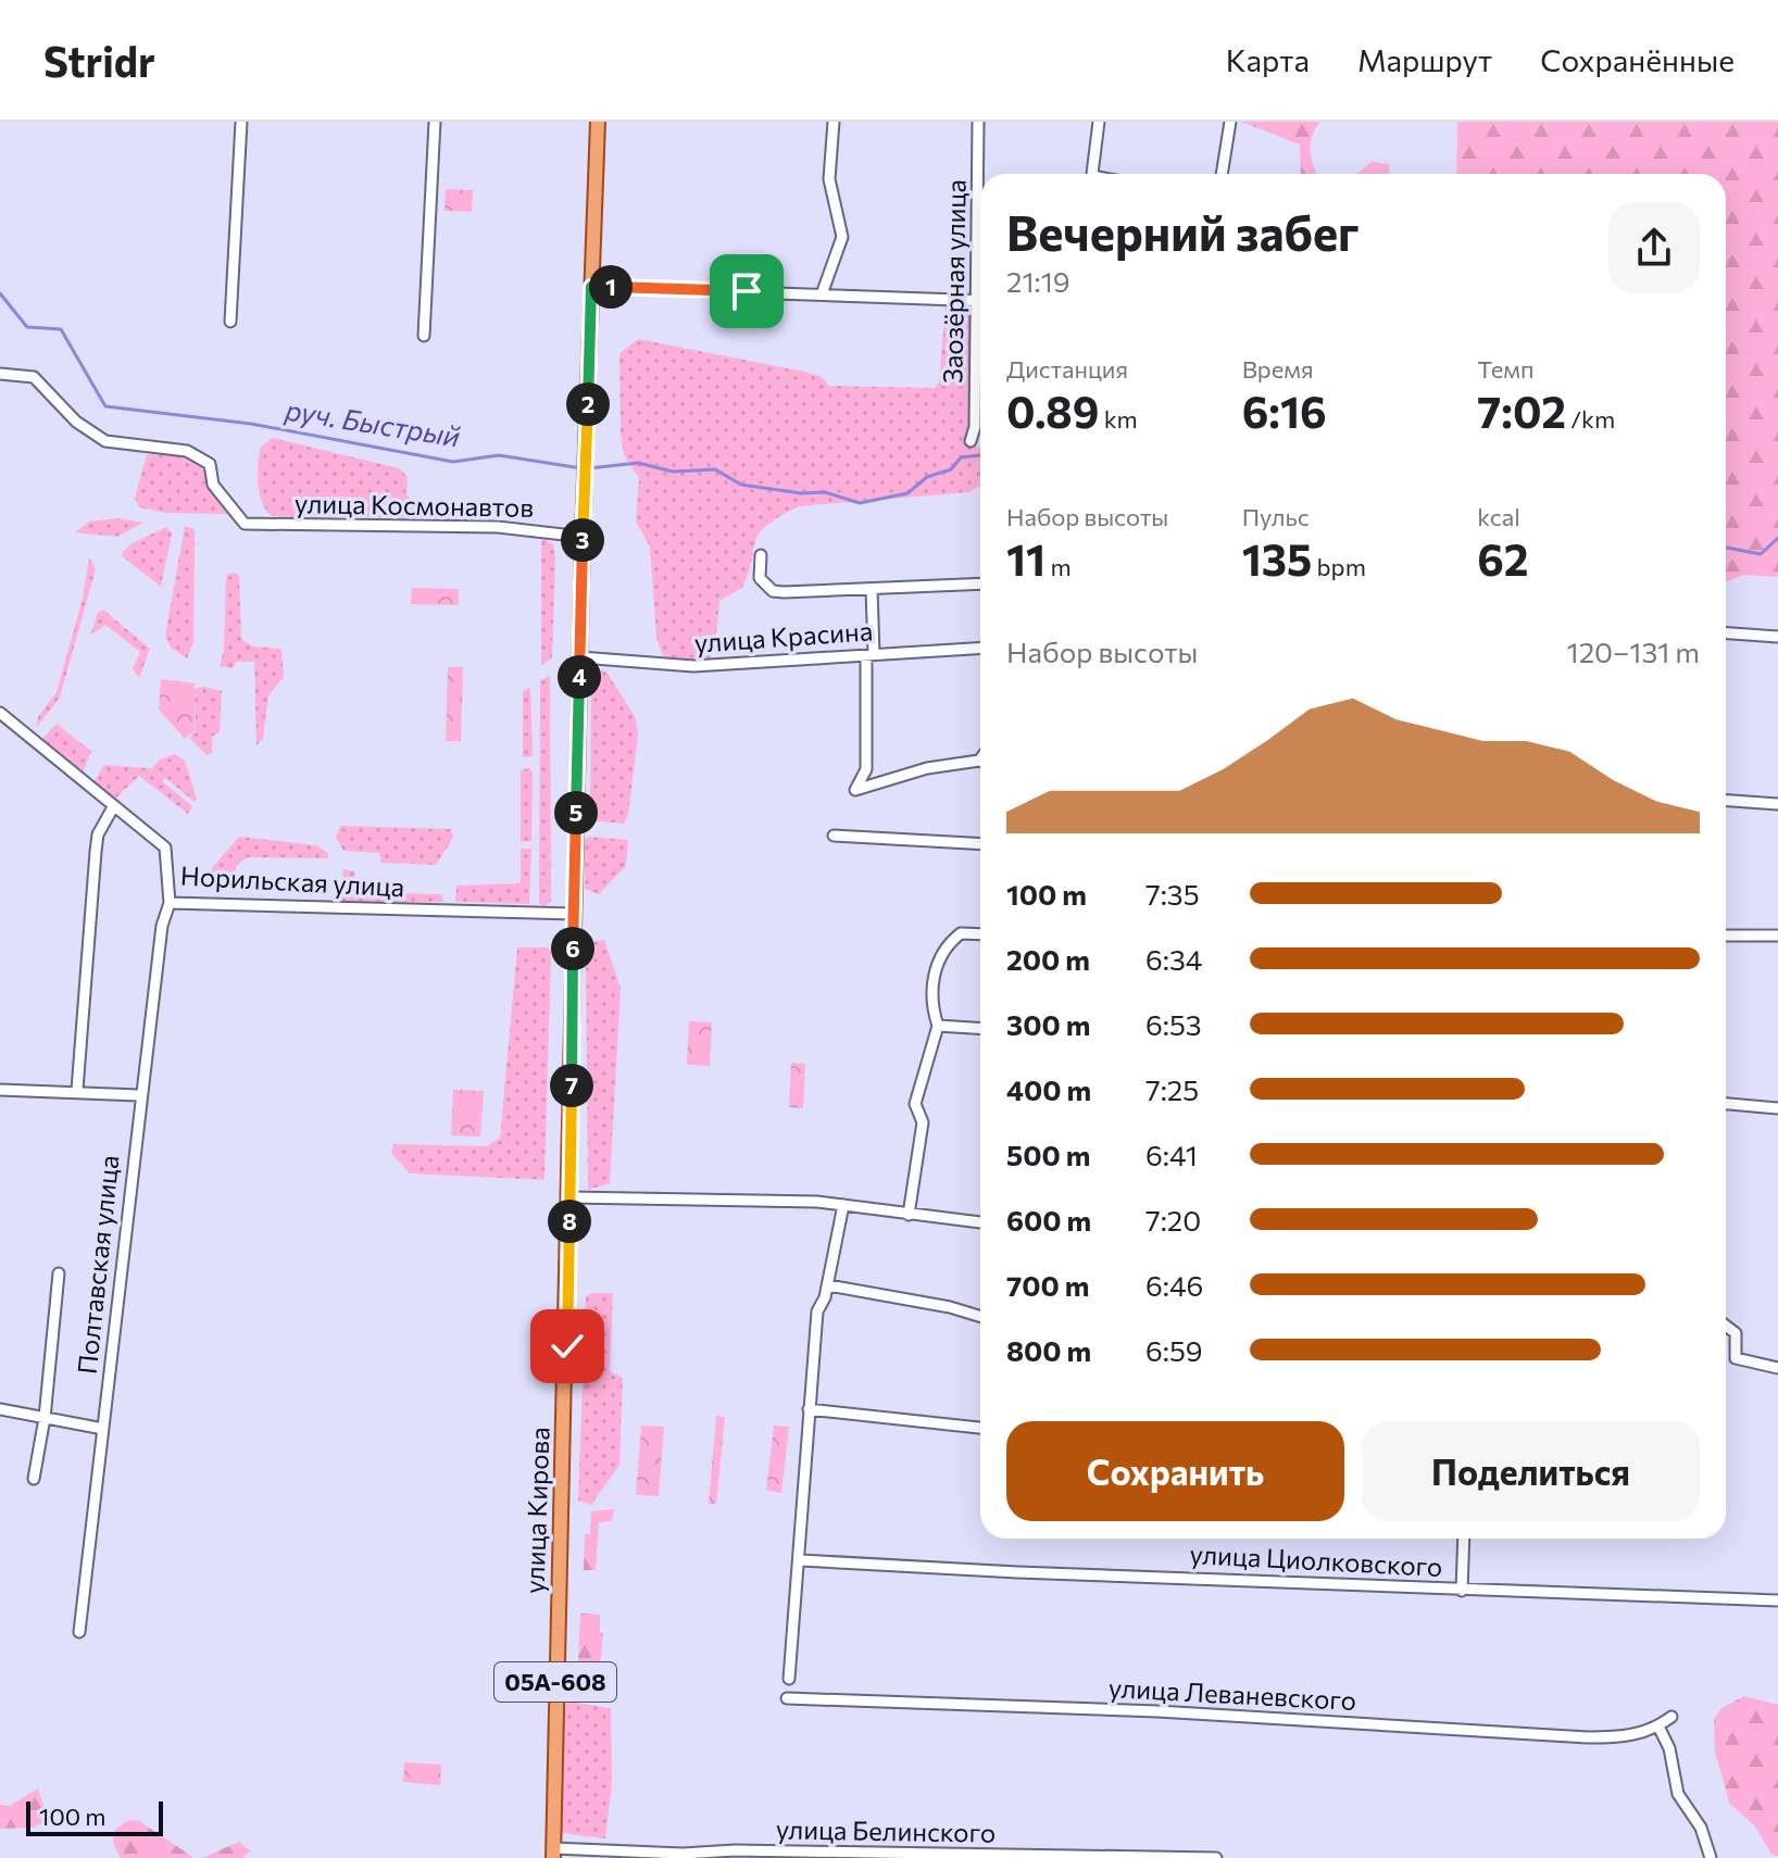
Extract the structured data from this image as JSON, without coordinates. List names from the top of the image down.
{
  "streets": {
    "main road": ["улица Кирова", "05А-608"],
    "street": [
      "Заозёрная улица",
      "улица Космонавтов",
      "улица Красина",
      "Норильская улица",
      "Полтавская улица",
      "улица Циолковского",
      "улица Леваневского",
      "улица Белинского"
    ]
  },
  "crossings": [
    ["улица Космонавтов", "улица Кирова"],
    ["улица Красина", "улица Кирова"],
    ["Норильская улица", "Полтавская улица"],
    ["Норильская улица", "улица Кирова"],
    ["улица Кирова", "улица Белинского"]
  ],
  "water": ["руч. Быстрый"],
  "scale_bar": "100 m",
  "page": {
    "header": "Stridr",
    "nav": ["Карта", "Маршрут", "Сохранённые"],
    "heading": ["Вечерний забег", "21:19"],
    "pins": [
      "1",
      "2",
      "3",
      "4",
      "5",
      "6",
      "7",
      "8"
    ],
    "stats": [
      ["Дистанция", "0.89 km"],
      ["Время", "6:16"],
      ["Темп", "7:02 /km"],
      ["Набор высоты", "11 m"],
      ["Пульс", "135 bpm"],
      ["kcal", "62"]
    ],
    "chart": ["Набор высоты", "120–131 m"],
    "list": [
      {
        "name": "100 m",
        "note": "7:35"
      },
      {
        "name": "200 m",
        "note": "6:34"
      },
      {
        "name": "300 m",
        "note": "6:53"
      },
      {
        "name": "400 m",
        "note": "7:25"
      },
      {
        "name": "500 m",
        "note": "6:41"
      },
      {
        "name": "600 m",
        "note": "7:20"
      },
      {
        "name": "700 m",
        "note": "6:46"
      },
      {
        "name": "800 m",
        "note": "6:59"
      }
    ],
    "buttons": ["Сохранить", "Поделиться"],
    "scale": "100 m"
  }
}
